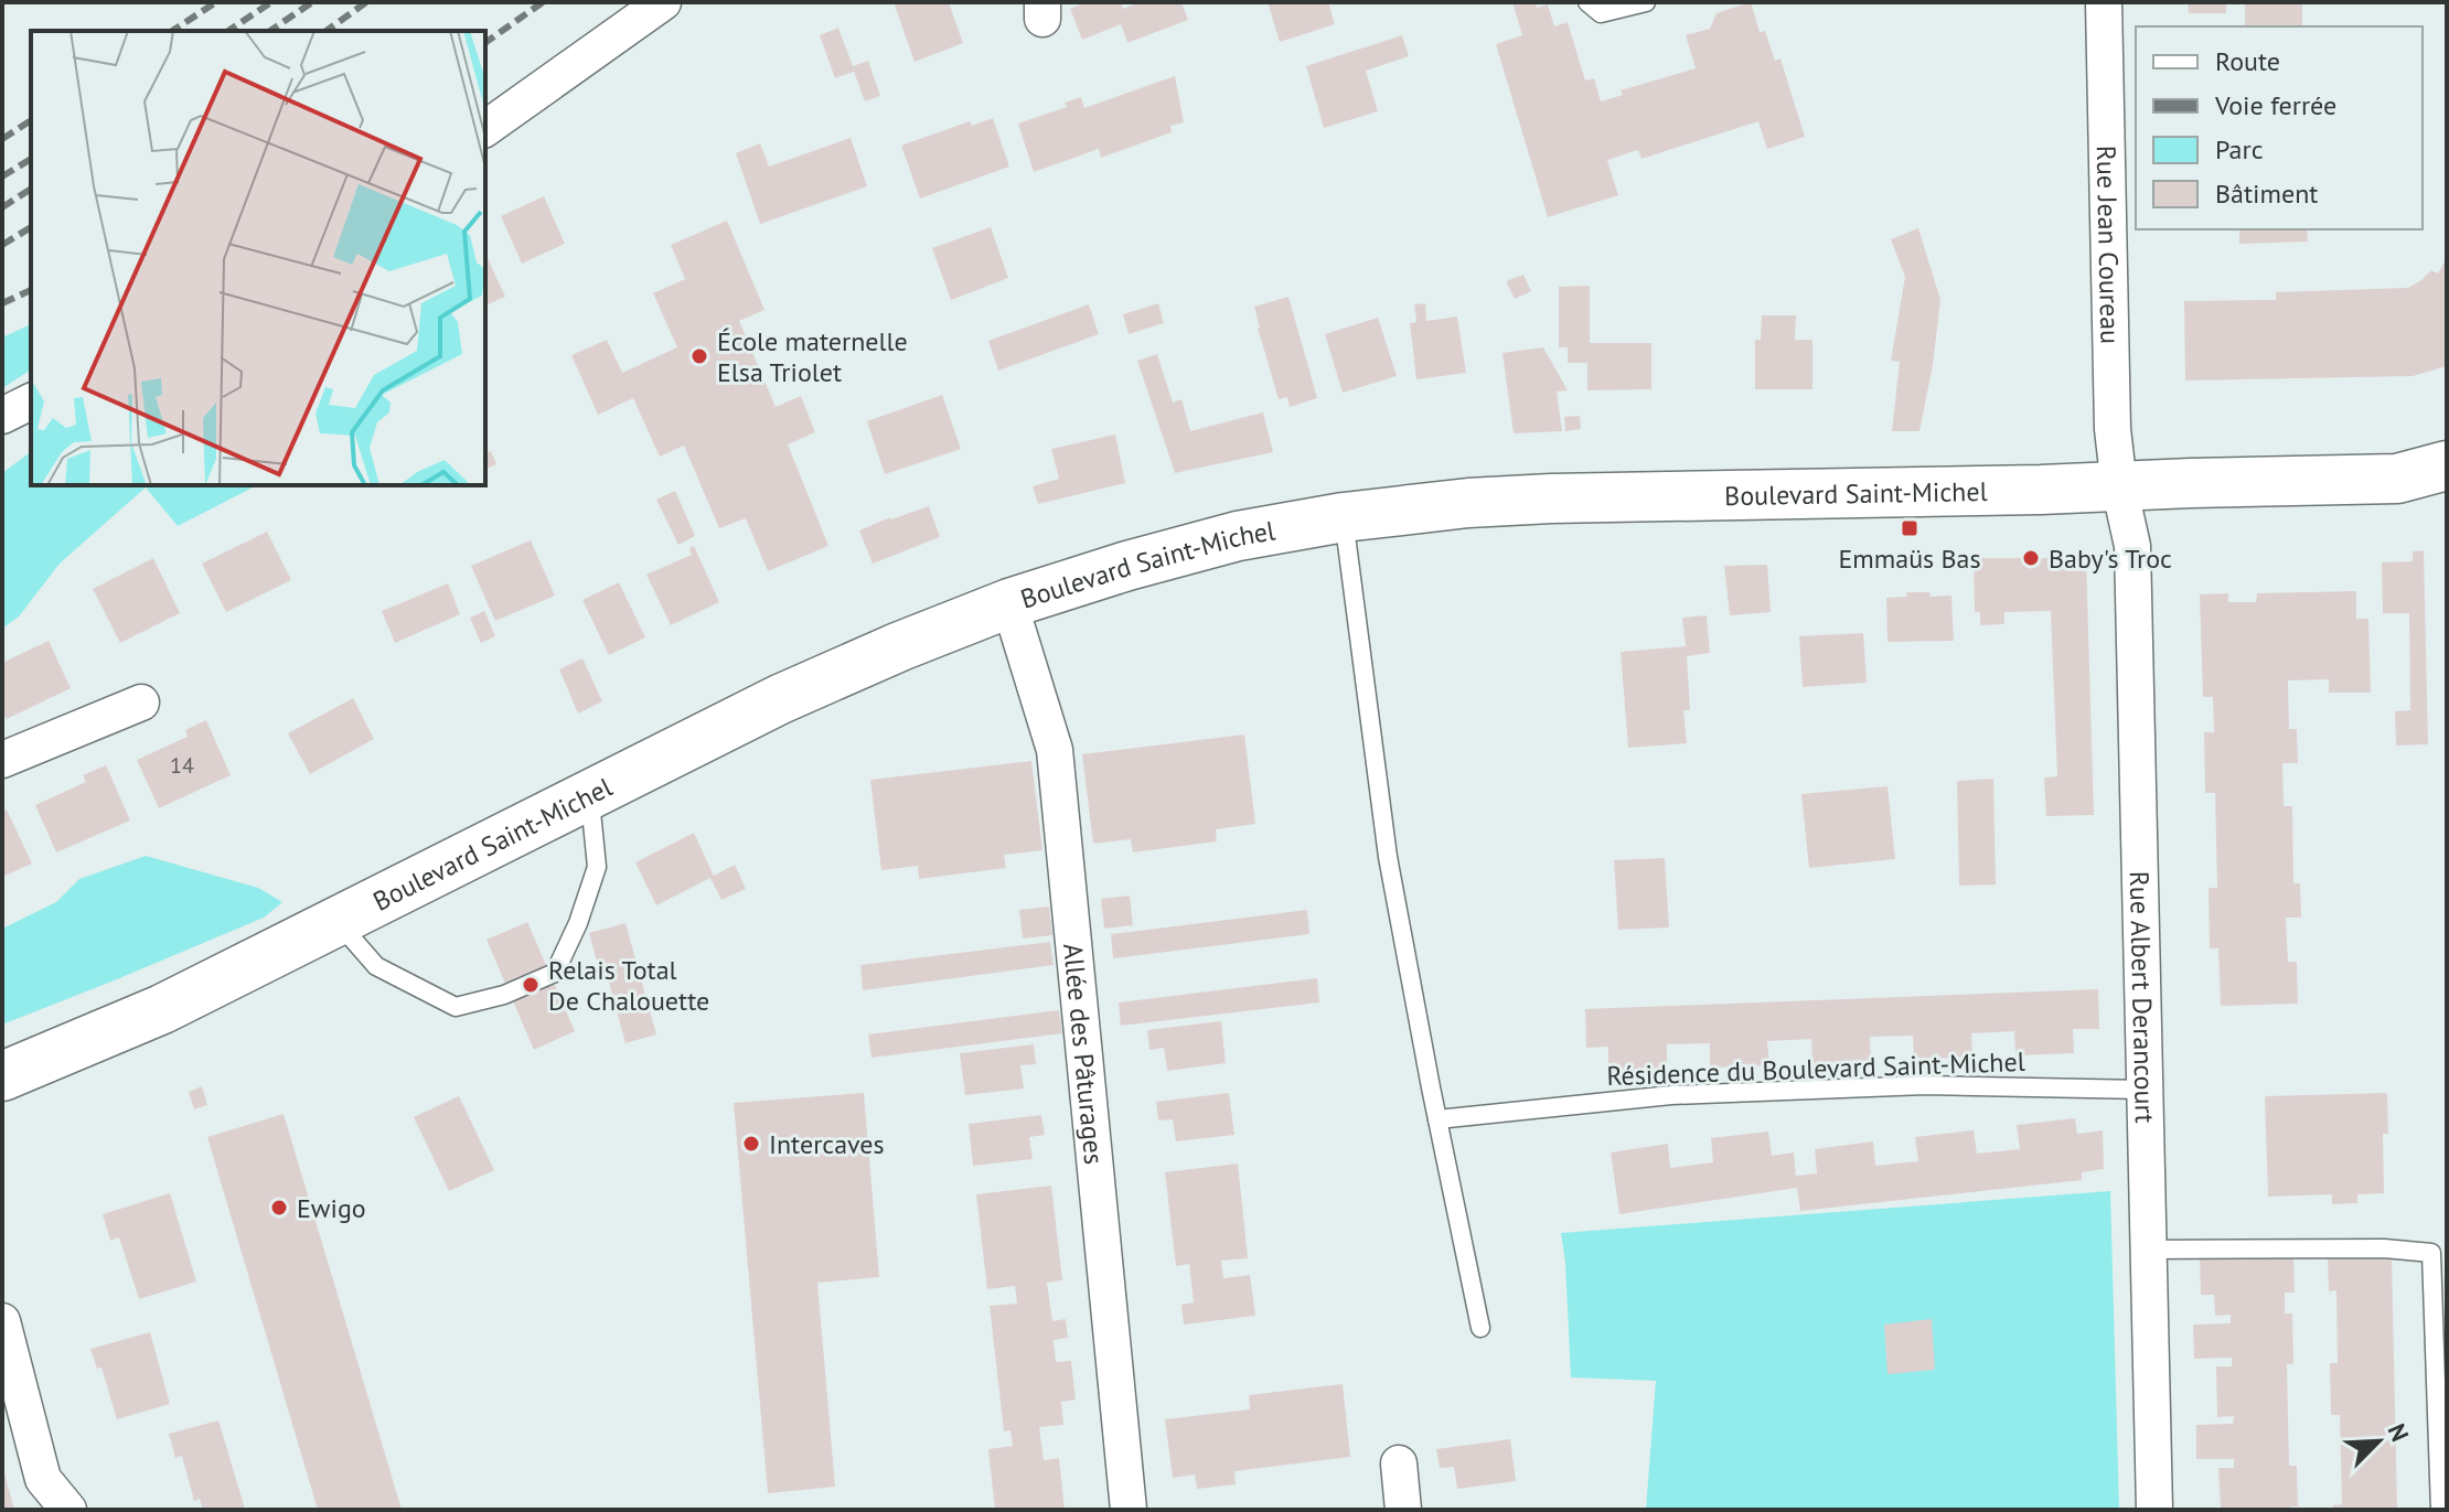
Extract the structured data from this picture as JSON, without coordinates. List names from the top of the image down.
{
  "streets": {
    "main road": ["Boulevard Saint-Michel"],
    "street": ["Rue Jean Coureau", "Rue Albert Derancourt", "Allée des Pâturages"],
    "lane": ["Résidence du Boulevard Saint-Michel"]
  },
  "crossings": [
    ["Rue Jean Coureau", "Boulevard Saint-Michel"],
    ["Rue Jean Coureau", "Rue Albert Derancourt"],
    ["Boulevard Saint-Michel", "Rue Albert Derancourt"],
    ["Boulevard Saint-Michel", "Allée des Pâturages"],
    ["Rue Albert Derancourt", "Résidence du Boulevard Saint-Michel"]
  ],
  "places": {
    "other": [
      "École maternelle Elsa Triolet",
      "Baby's Troc",
      "Relais Total De Chalouette",
      "Intercaves",
      "Ewigo"
    ],
    "transit": ["Emmaüs Bas"]
  },
  "house_numbers": ["14"],
  "legend": [
    "Route",
    "Voie ferrée",
    "Parc",
    "Bâtiment"
  ],
  "north": "top right"
}
